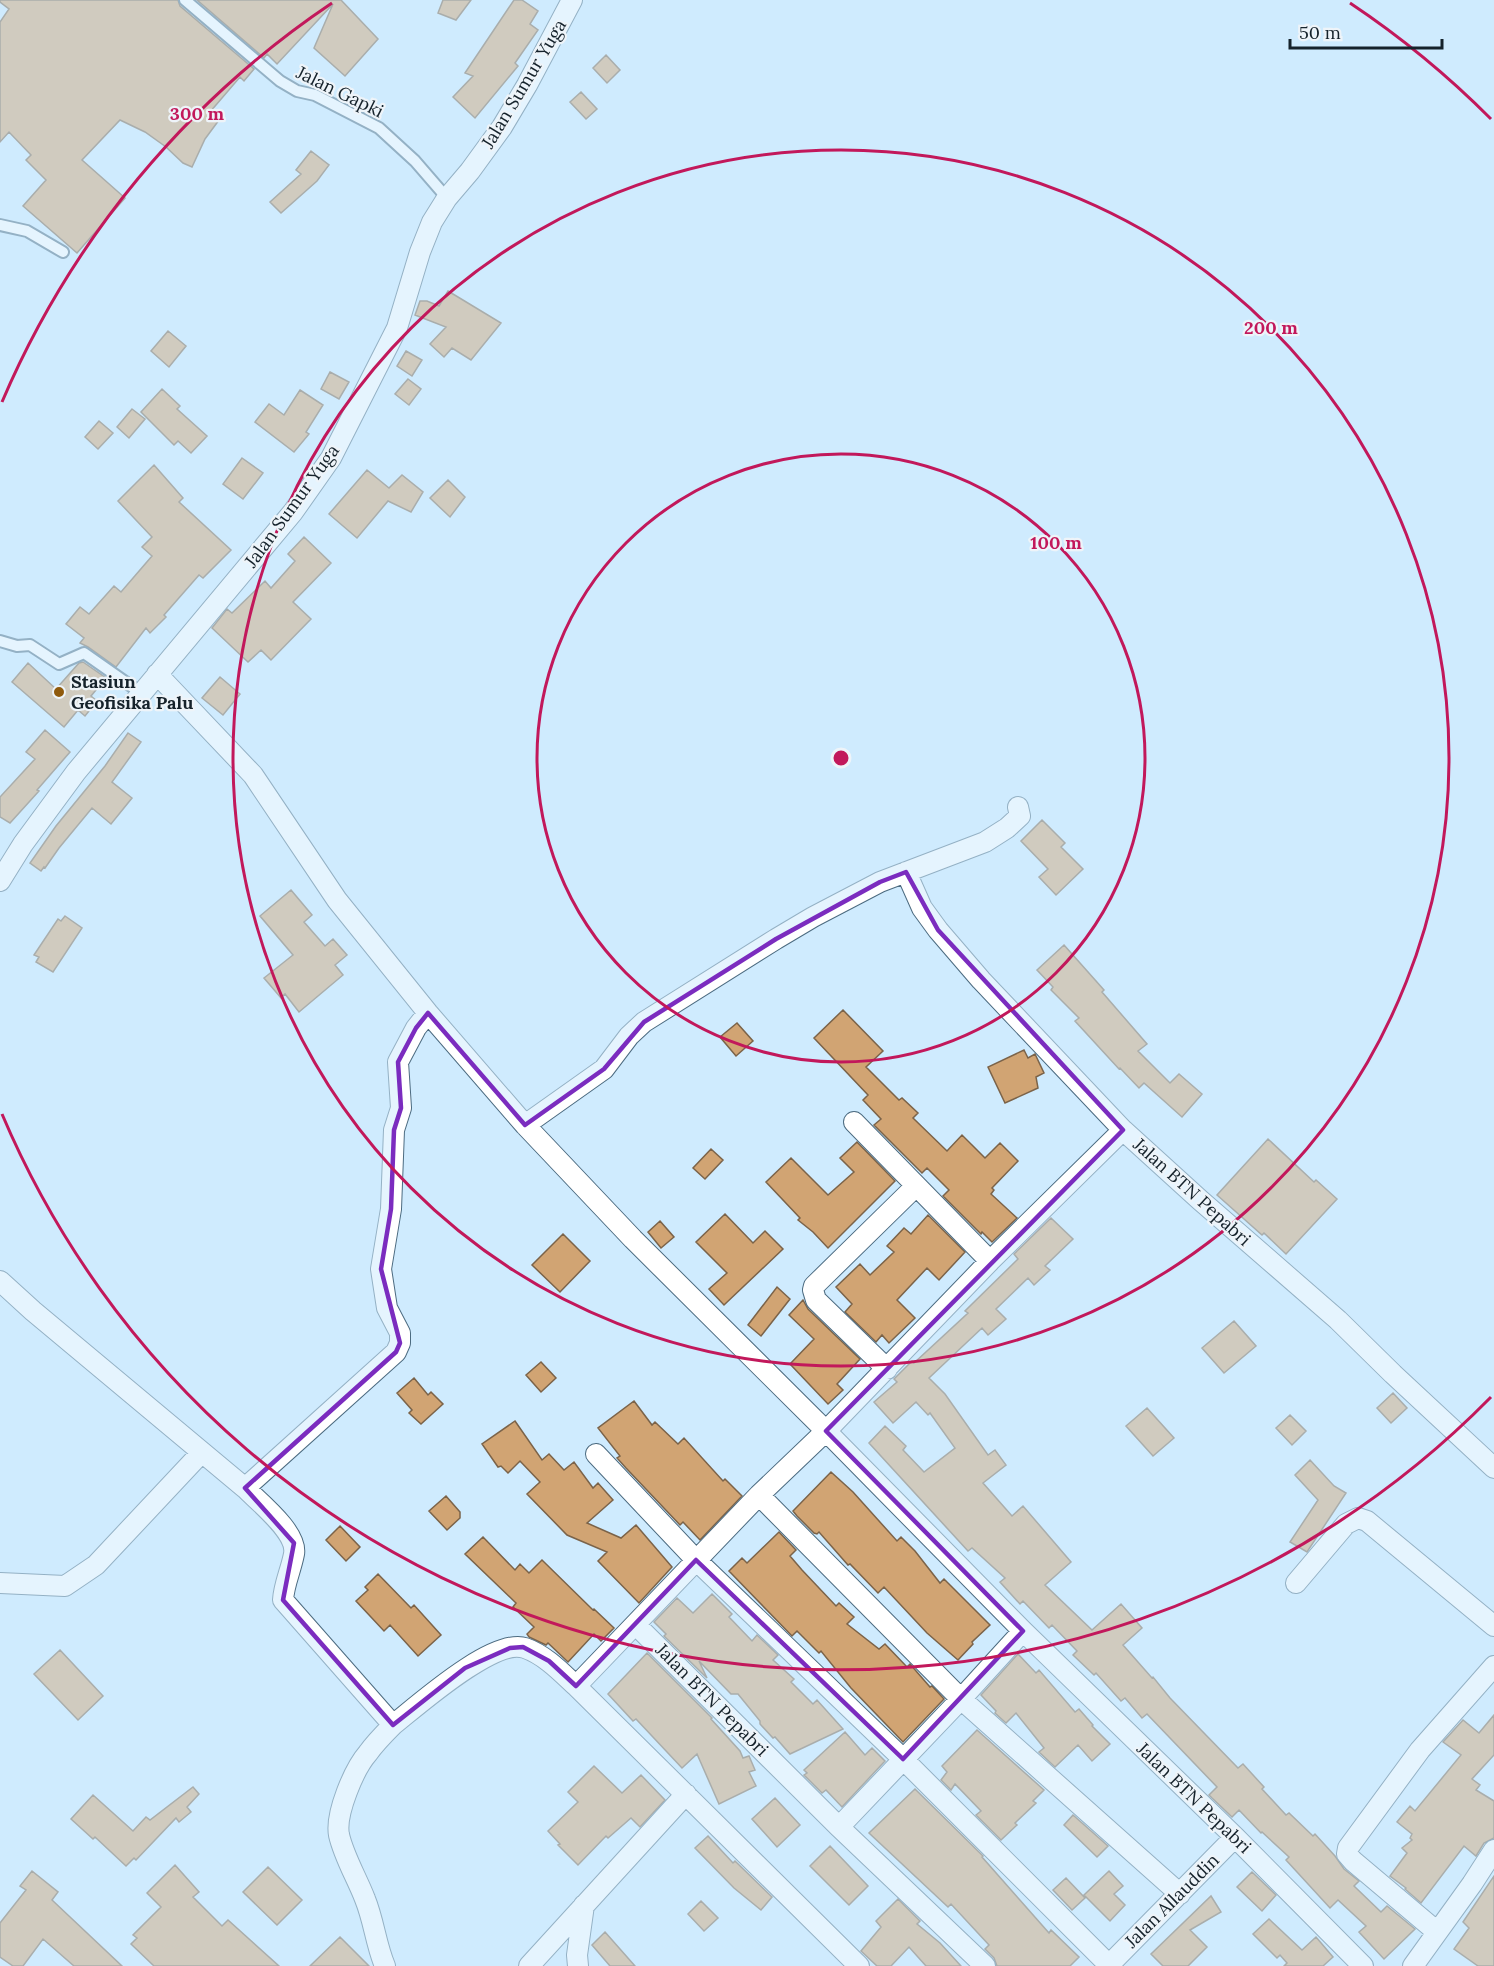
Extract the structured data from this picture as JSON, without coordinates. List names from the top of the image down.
{
  "streets": {
    "street": ["Jalan Sumur Yuga", "Jalan BTN Pepabri", "Jalan Allauddin"],
    "lane": ["Jalan Gapki"]
  },
  "crossings": [
    ["Jalan Sumur Yuga", "Jalan Gapki"],
    ["Jalan BTN Pepabri", "Jalan Allauddin"]
  ],
  "places": ["Stasiun Geofisika Palu"],
  "scale_bar": "50 m",
  "rings": ["300 m", "200 m", "100 m"]
}
